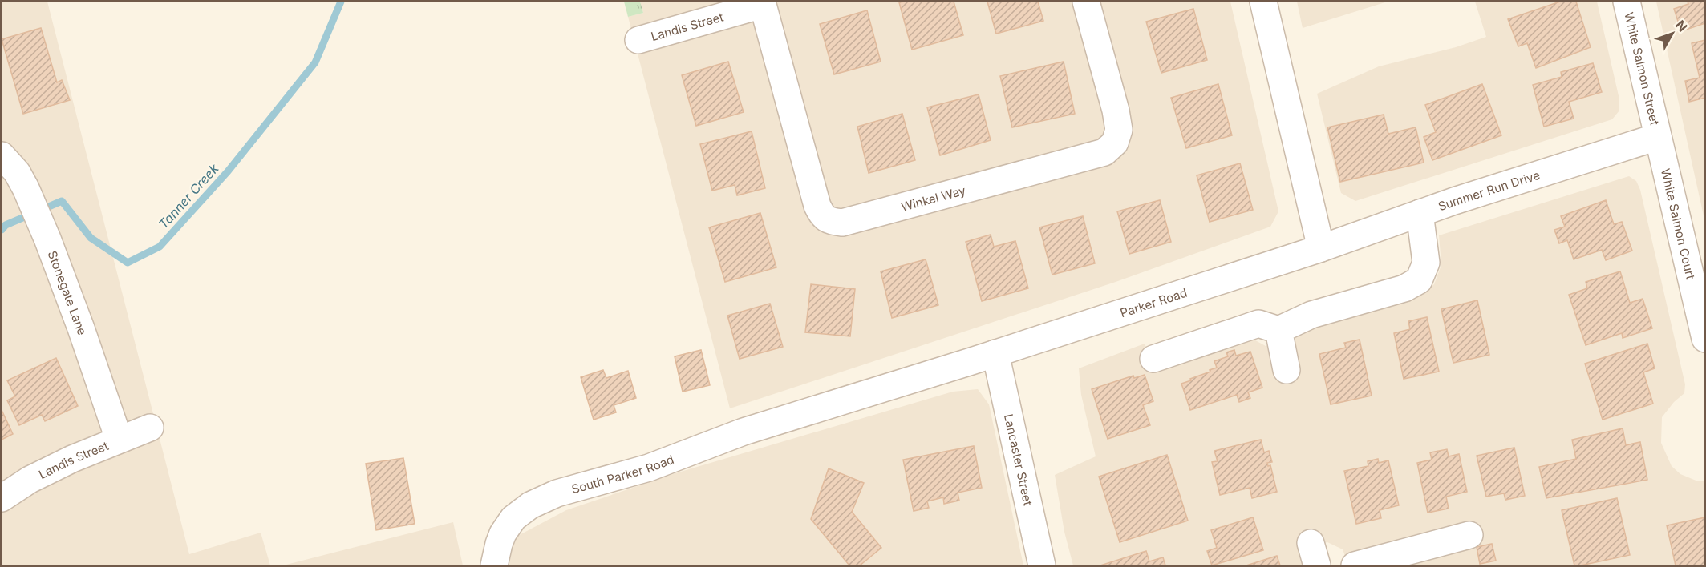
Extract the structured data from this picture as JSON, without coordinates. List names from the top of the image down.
{
  "streets": {
    "street": [
      "Landis Street",
      "White Salmon Street",
      "Summer Run Drive",
      "Winkel Way",
      "White Salmon Court",
      "Stonegate Lane",
      "Parker Road",
      "Lancaster Street",
      "South Parker Road"
    ]
  },
  "crossings": [
    ["Landis Street", "Winkel Way"],
    ["Landis Street", "Stonegate Lane"],
    ["White Salmon Street", "Summer Run Drive"],
    ["White Salmon Street", "White Salmon Court"],
    ["Summer Run Drive", "White Salmon Court"],
    ["Summer Run Drive", "Parker Road"],
    ["Parker Road", "Lancaster Street"],
    ["Parker Road", "South Parker Road"]
  ],
  "water": ["Tanner Creek"],
  "north": "top right"
}
